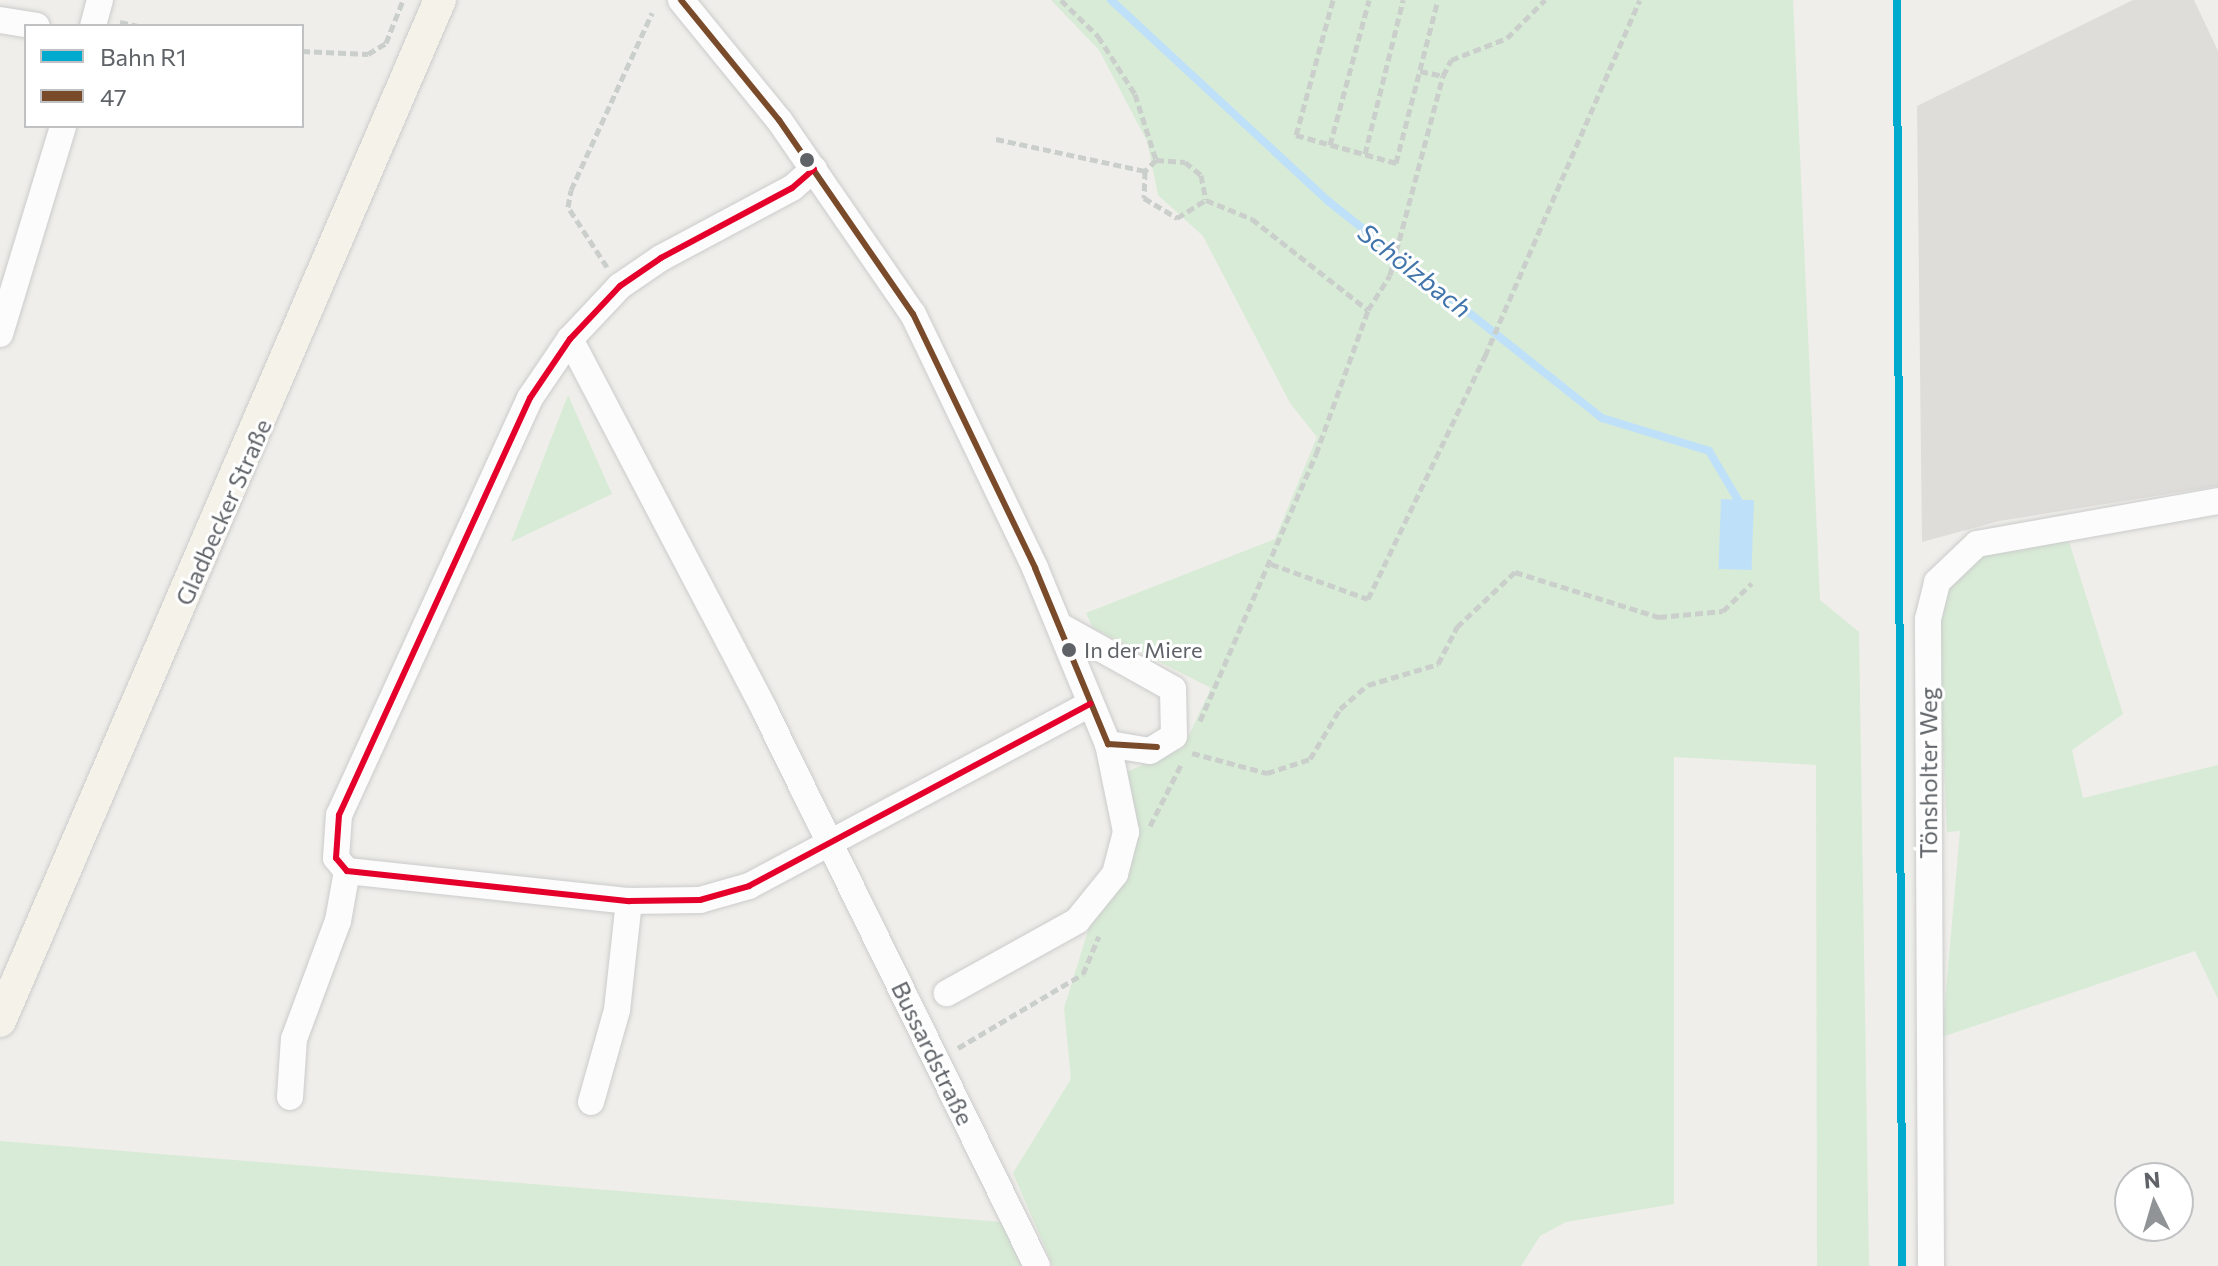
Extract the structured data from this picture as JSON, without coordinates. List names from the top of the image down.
{
  "streets": {
    "main road": ["Gladbecker Straße"],
    "street": ["Tönsholter Weg", "Bussardstraße"]
  },
  "water": ["Schölzbach"],
  "places": ["In der Miere"],
  "lines": ["rail line R1", "transit line 47"],
  "legend": ["Bahn R1", "47"],
  "north": "top"
}
